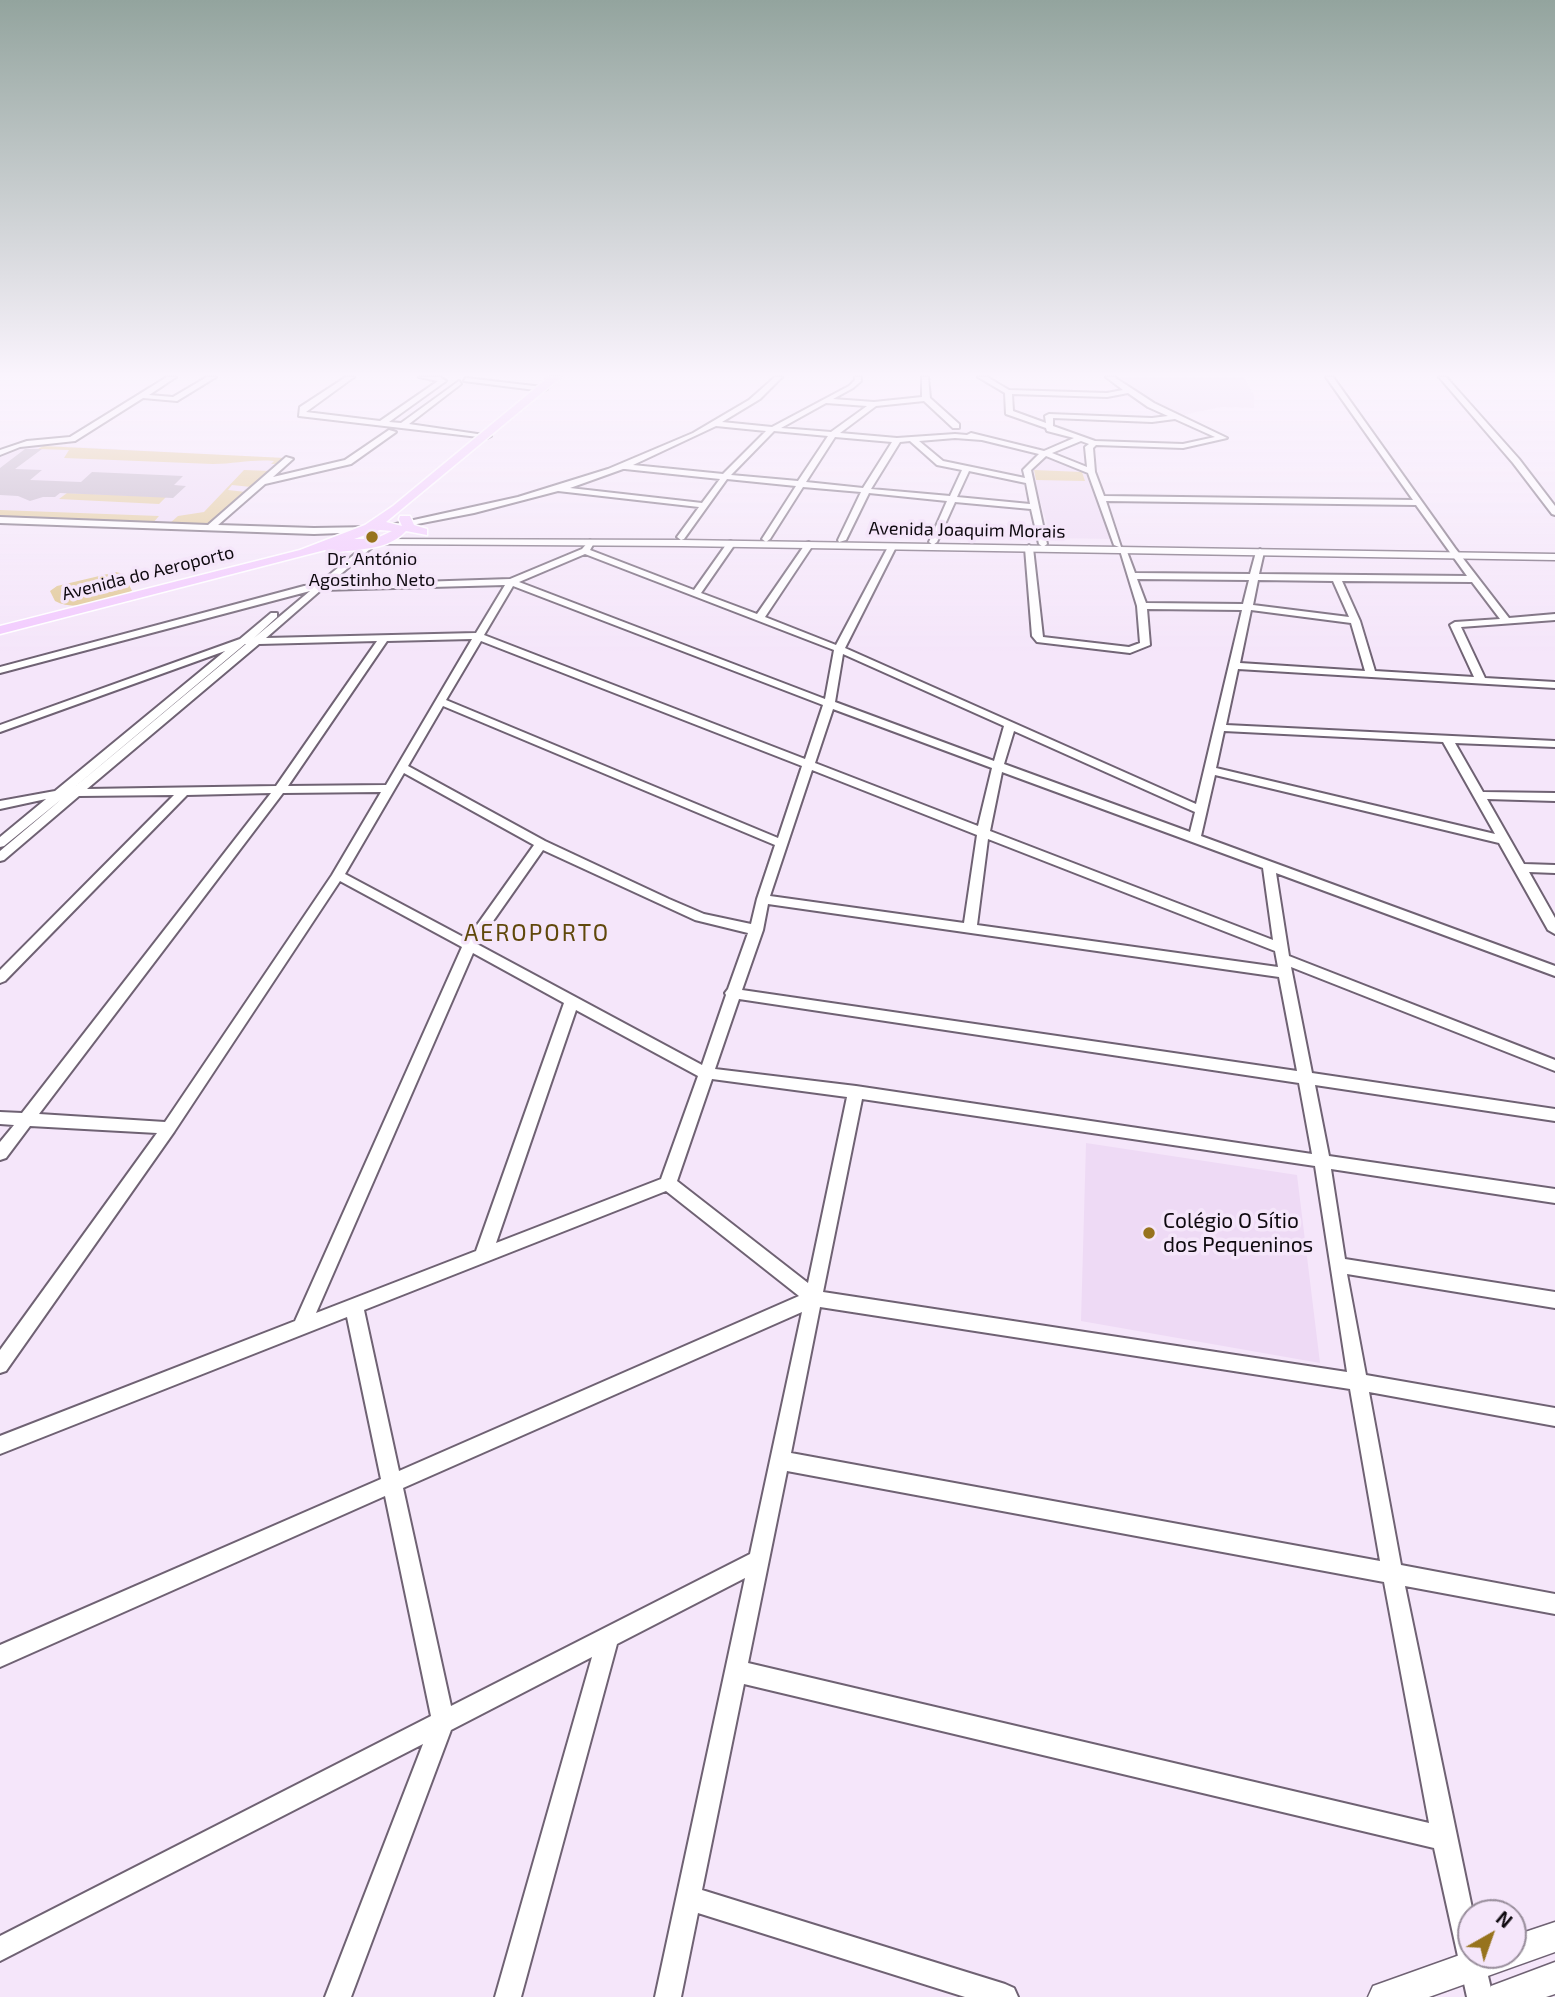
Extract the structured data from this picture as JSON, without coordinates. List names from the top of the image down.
{
  "streets": {
    "main road": ["Avenida do Aeroporto"],
    "street": ["Avenida Joaquim Morais"]
  },
  "crossings": [
    ["Avenida Joaquim Morais", "Avenida do Aeroporto"]
  ],
  "districts": ["AEROPORTO"],
  "places": ["Dr. António Agostinho Neto", "Colégio O Sítio dos Pequeninos"],
  "north": "top right"
}
